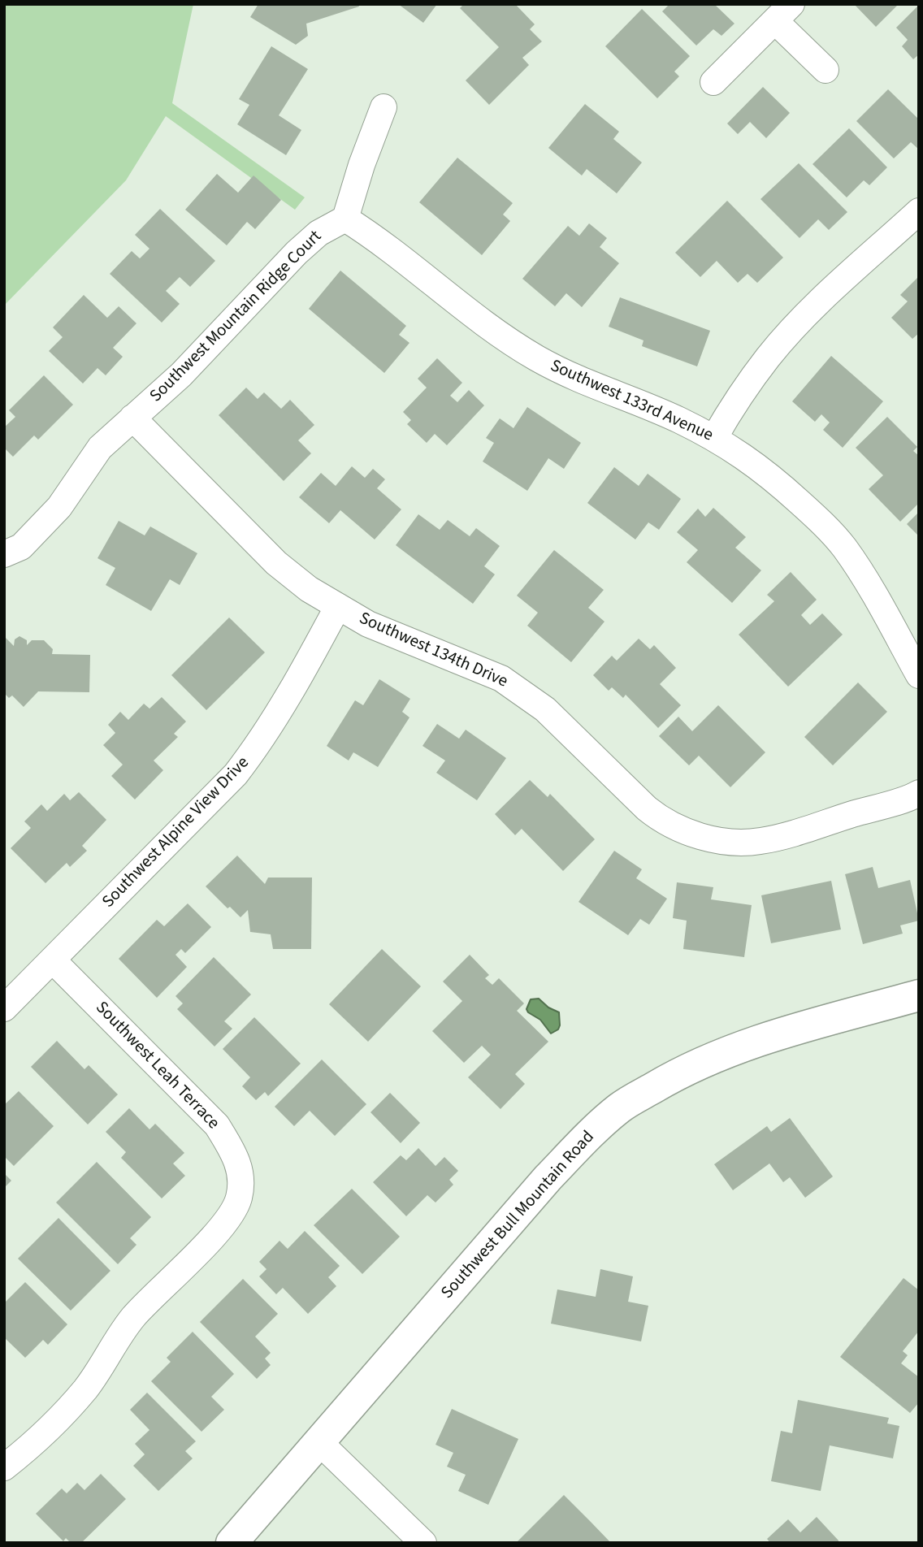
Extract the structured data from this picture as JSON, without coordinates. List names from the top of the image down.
{
  "streets": {
    "main road": ["Southwest Bull Mountain Road"],
    "street": [
      "Southwest Mountain Ridge Court",
      "Southwest 133rd Avenue",
      "Southwest 134th Drive",
      "Southwest Alpine View Drive",
      "Southwest Leah Terrace"
    ]
  },
  "crossings": [
    ["Southwest Mountain Ridge Court", "Southwest 133rd Avenue"],
    ["Southwest Mountain Ridge Court", "Southwest 134th Drive"],
    ["Southwest 134th Drive", "Southwest Alpine View Drive"],
    ["Southwest Alpine View Drive", "Southwest Leah Terrace"]
  ]
}
